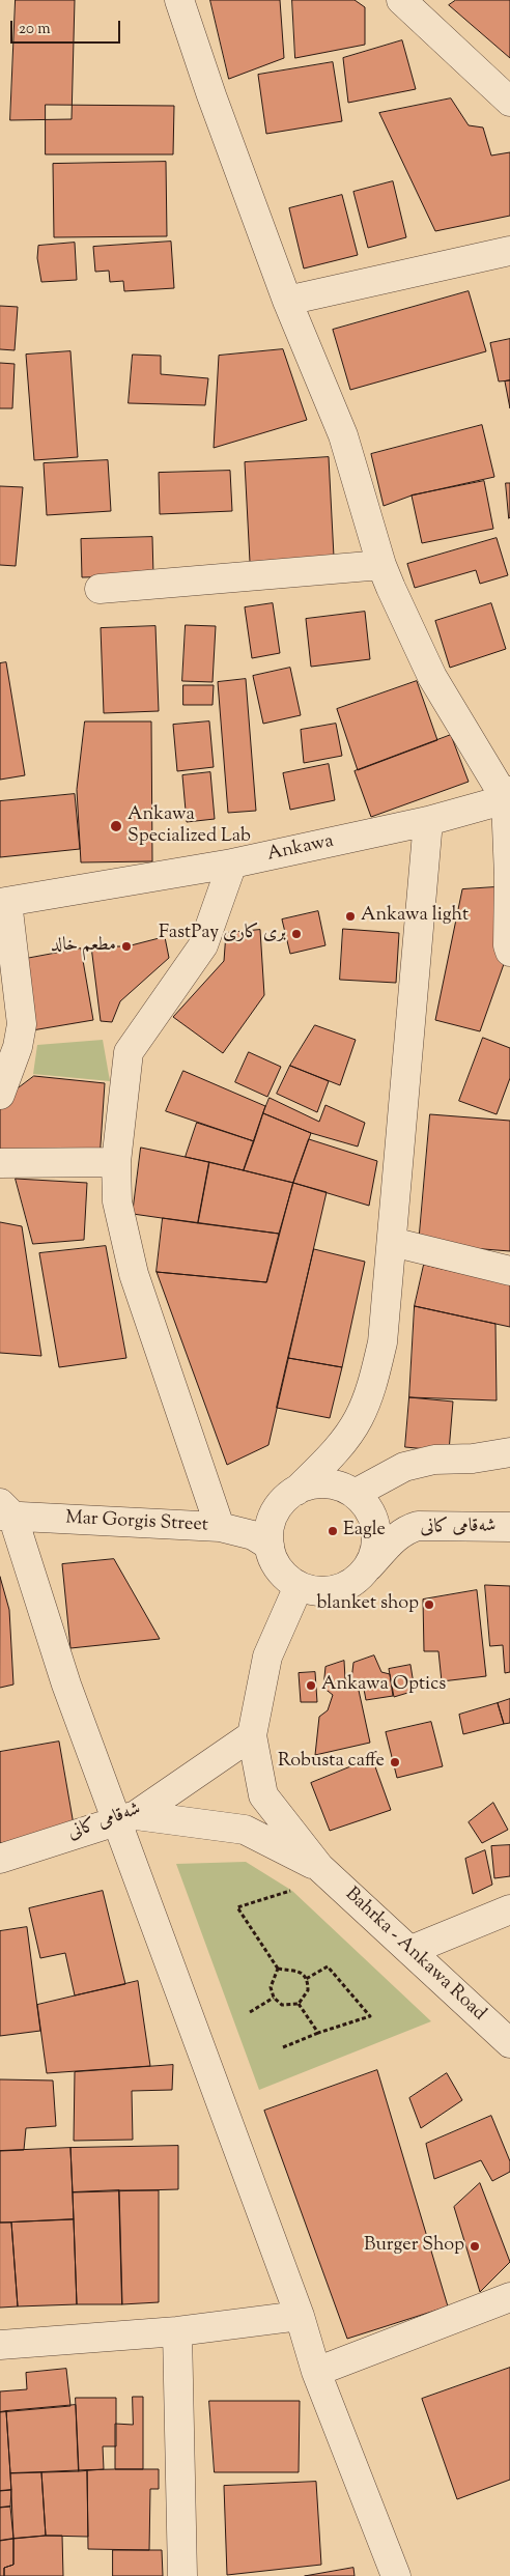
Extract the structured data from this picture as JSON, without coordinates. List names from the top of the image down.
{
  "streets": {
    "street": [
      "Ankawa",
      "Mar Gorgis Street",
      "شەقامی کانی",
      "Bahrka - Ankawa Road"
    ]
  },
  "crossings": [
    ["Mar Gorgis Street", "شەقامی کانی"]
  ],
  "places": [
    "Ankawa Specialized Lab",
    "Ankawa light",
    "FastPay بری كاری",
    "مطعم خالد",
    "Eagle",
    "blanket shop",
    "Ankawa Optics",
    "Robusta caffe",
    "Burger Shop"
  ],
  "scale_bar": "20 m"
}
